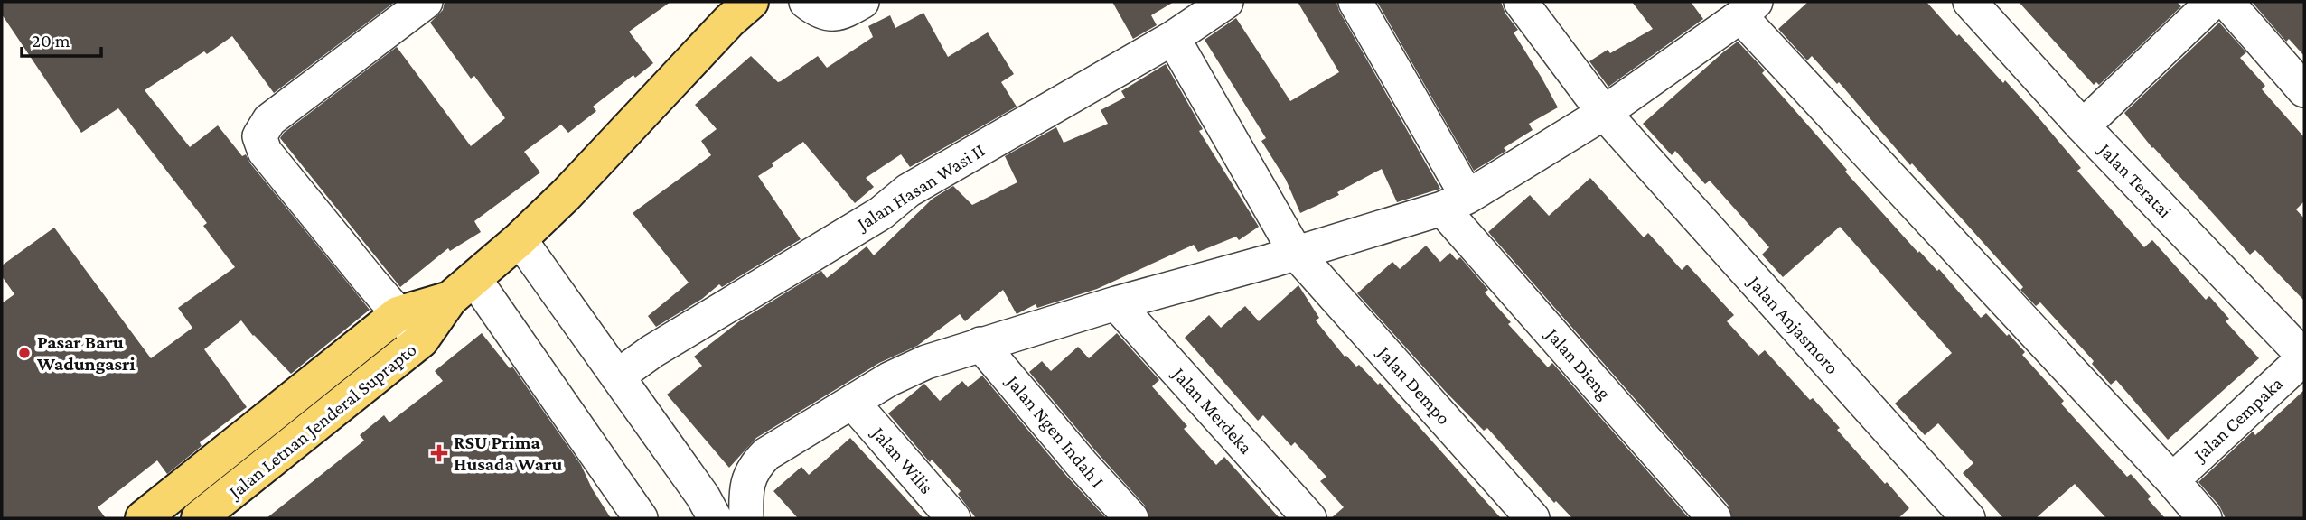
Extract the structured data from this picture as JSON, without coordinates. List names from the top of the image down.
{
  "streets": {
    "main road": ["Jalan Letnan Jenderal Suprapto"],
    "street": [
      "Jalan Teratai",
      "Jalan Hasan Wasi II",
      "Jalan Anjasmoro",
      "Jalan Dieng",
      "Jalan Dempo",
      "Jalan Merdeka",
      "Jalan Cempaka",
      "Jalan Ngen Indah I",
      "Jalan Wilis"
    ]
  },
  "crossings": [
    ["Jalan Teratai", "Jalan Cempaka"],
    ["Jalan Hasan Wasi II", "Jalan Dempo"]
  ],
  "places": {
    "other": ["Pasar Baru Wadungasri"],
    "health": ["RSU Prima Husada Waru"]
  },
  "scale_bar": "20 m"
}
